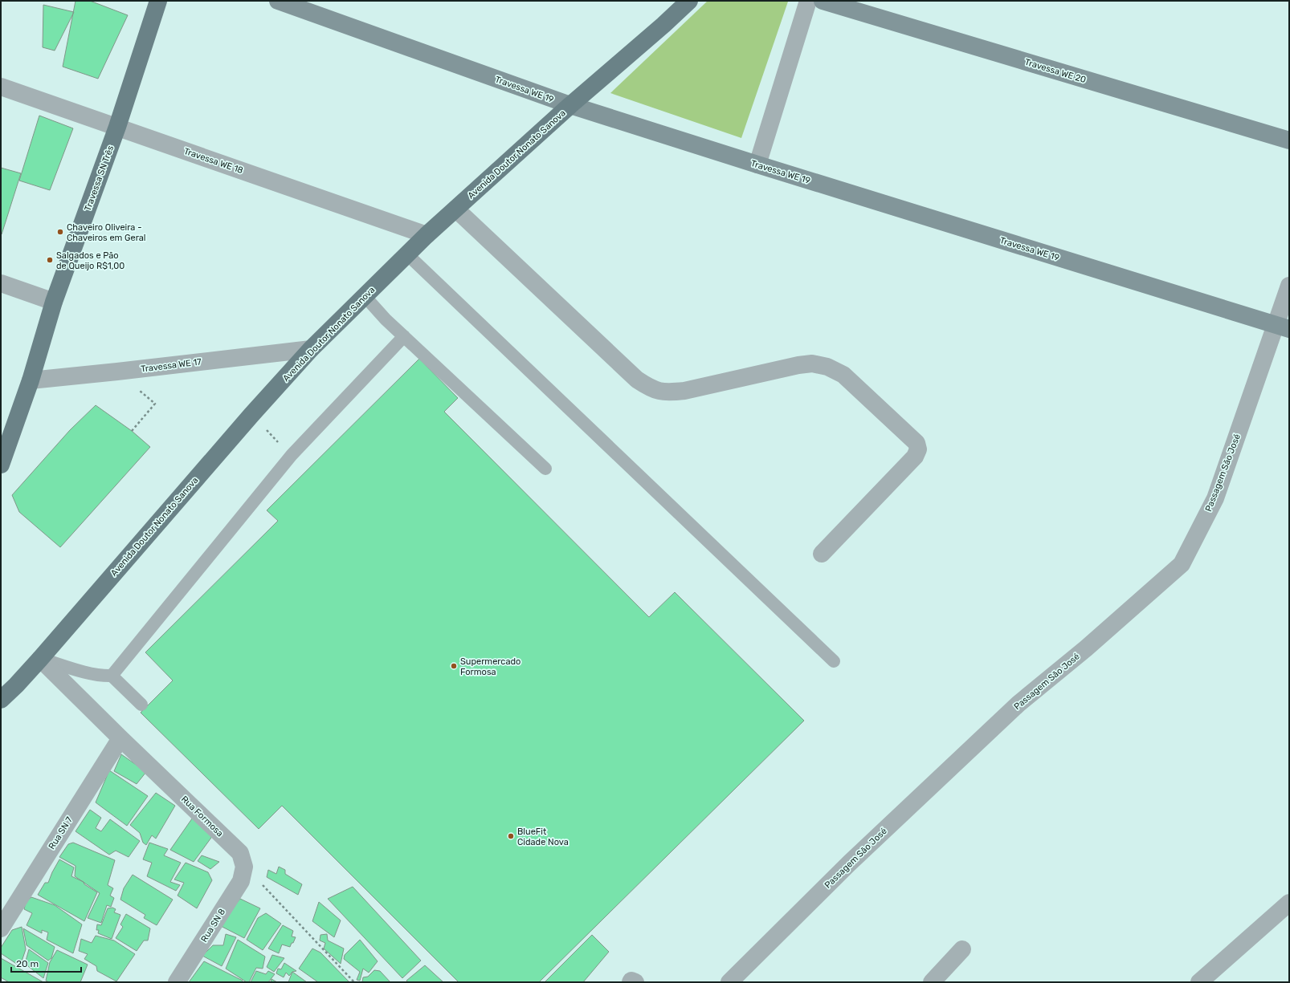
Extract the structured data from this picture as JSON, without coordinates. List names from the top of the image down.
{
  "streets": {
    "main road": [
      "Travessa WE 20",
      "Travessa WE 19",
      "Avenida Doutor Nonato Sanova",
      "Travessa SN Três"
    ],
    "street": [
      "Travessa WE 18",
      "Travessa WE 17",
      "Passagem São José",
      "Rua Formosa",
      "Rua SN 7",
      "Rua SN 8"
    ]
  },
  "crossings": [
    ["Travessa WE 19", "Avenida Doutor Nonato Sanova"],
    ["Travessa WE 19", "Passagem São José"],
    ["Avenida Doutor Nonato Sanova", "Travessa WE 18"],
    ["Avenida Doutor Nonato Sanova", "Travessa WE 17"],
    ["Avenida Doutor Nonato Sanova", "Rua Formosa"],
    ["Travessa WE 18", "Travessa SN Três"],
    ["Travessa SN Três", "Travessa WE 17"],
    ["Rua Formosa", "Rua SN 7"],
    ["Rua Formosa", "Rua SN 8"]
  ],
  "places": [
    "Chaveiro Oliveira - Chaveiros em Geral",
    "Salgados e Pão de Queijo R$1,00",
    "Supermercado Formosa",
    "BlueFit Cidade Nova"
  ],
  "scale_bar": "20 m"
}
